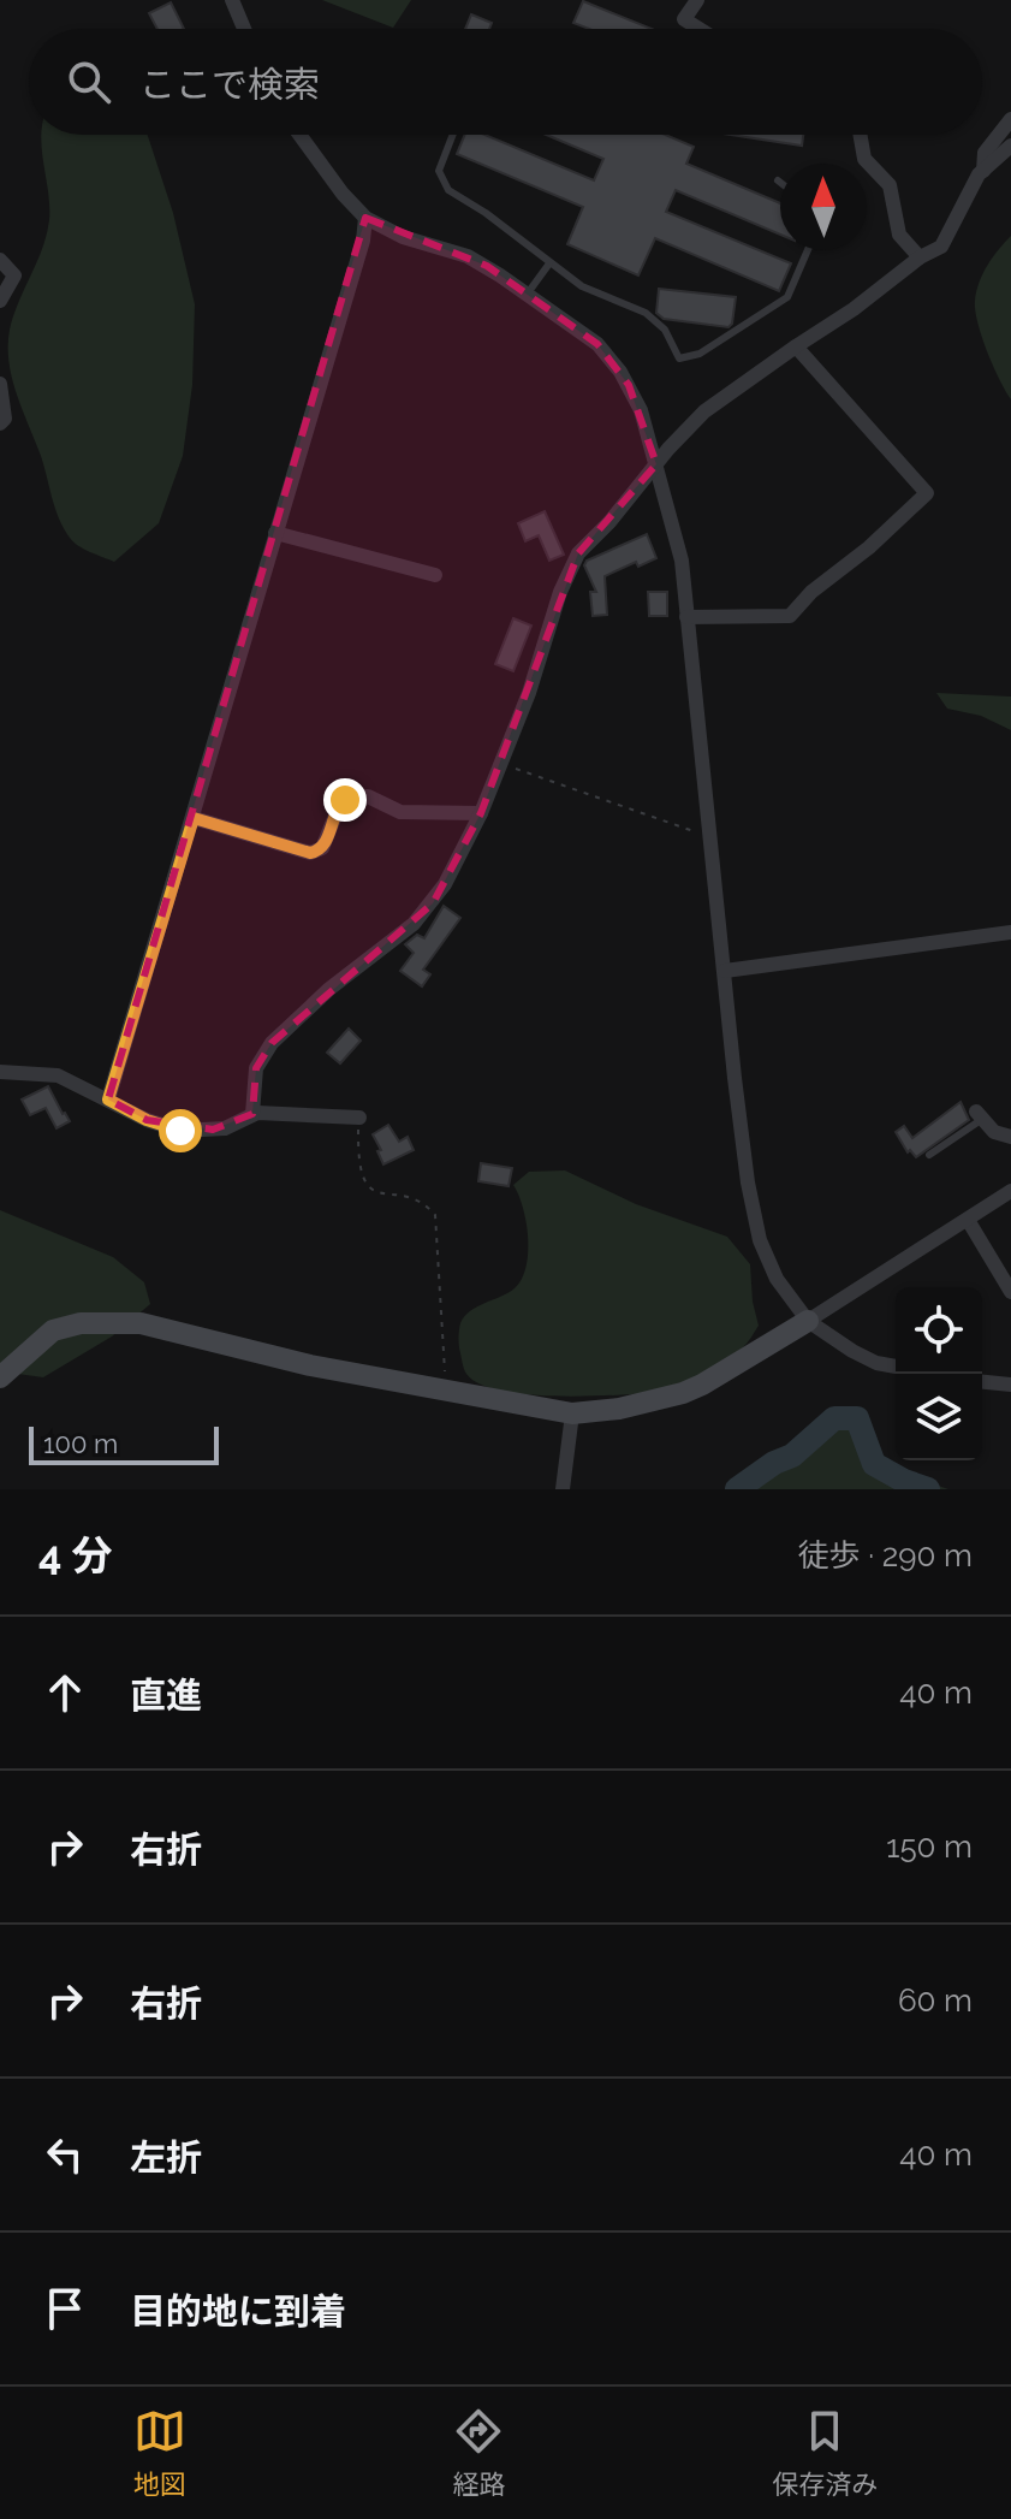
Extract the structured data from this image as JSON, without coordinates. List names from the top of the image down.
{
  "scale_bar": "100 m",
  "north": "top",
  "page": {
    "search": "ここで検索",
    "scale": "100 m",
    "heading": ["4 分", "徒歩 · 290 m"],
    "list": [
      ["直進", "40 m"],
      ["右折", "150 m"],
      ["右折", "60 m"],
      ["左折", "40 m"],
      "目的地に到着"
    ],
    "nav": ["地図", "経路", "保存済み"]
  }
}
